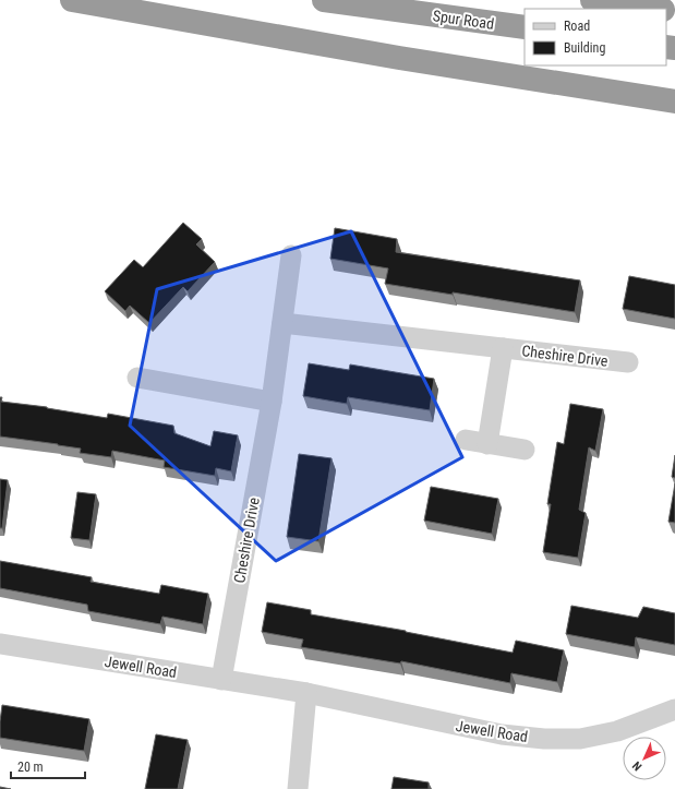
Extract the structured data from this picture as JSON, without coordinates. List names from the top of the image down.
{
  "streets": {
    "highway": ["Spur Road"],
    "street": ["Cheshire Drive", "Jewell Road"]
  },
  "crossings": [
    ["Cheshire Drive", "Jewell Road"]
  ],
  "legend": ["Road", "Building"],
  "scale_bar": "20 m",
  "north": "bottom left"
}
